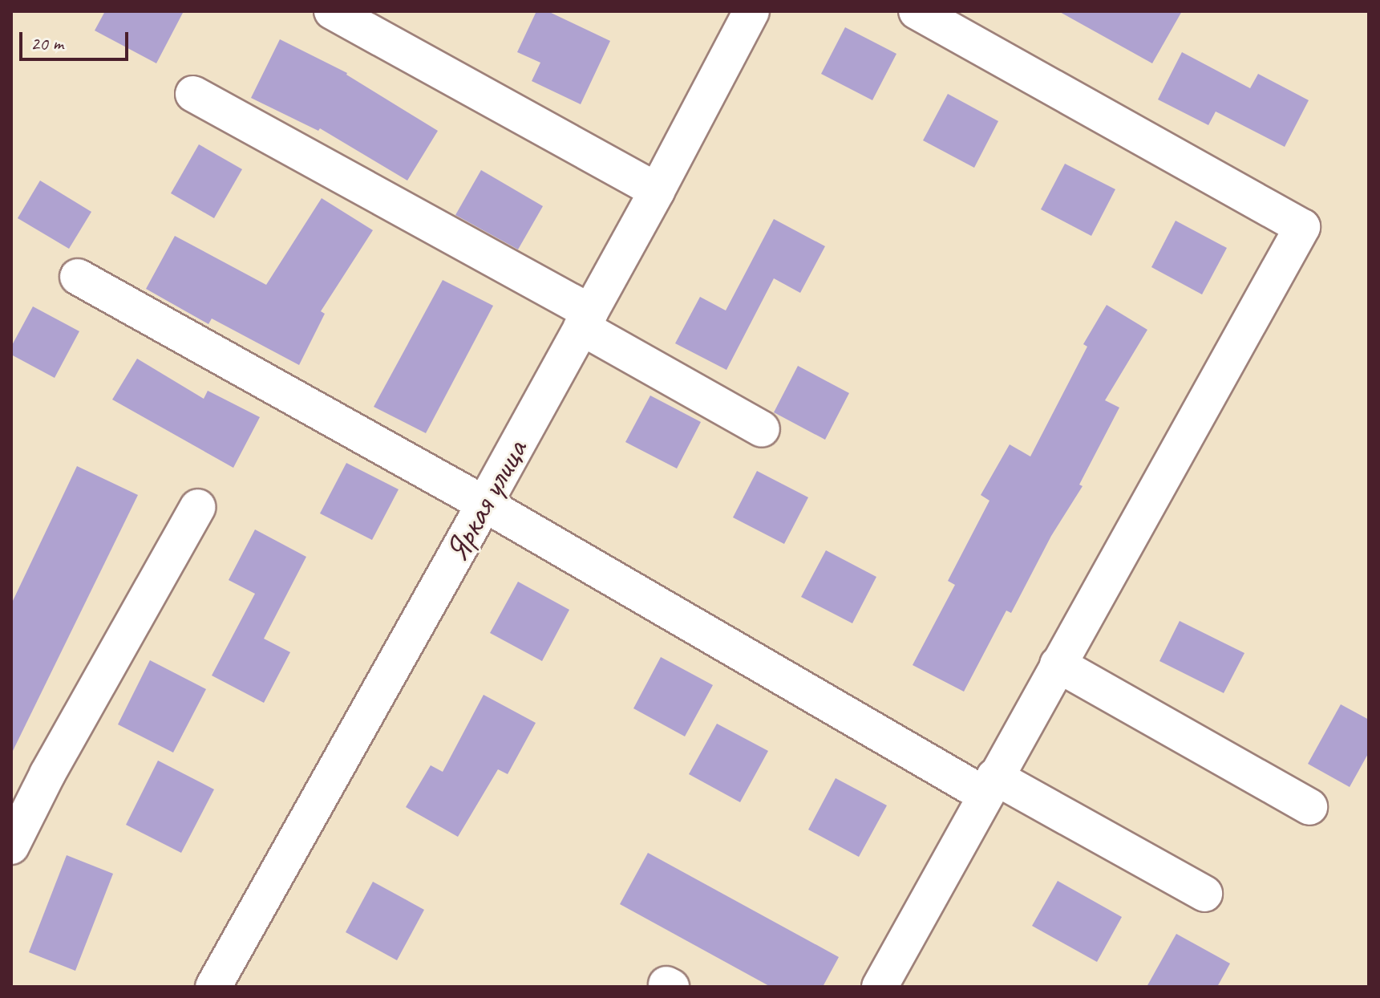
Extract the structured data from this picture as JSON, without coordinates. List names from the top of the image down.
{
  "streets": {
    "street": ["Яркая улица"]
  },
  "scale_bar": "20 m"
}
